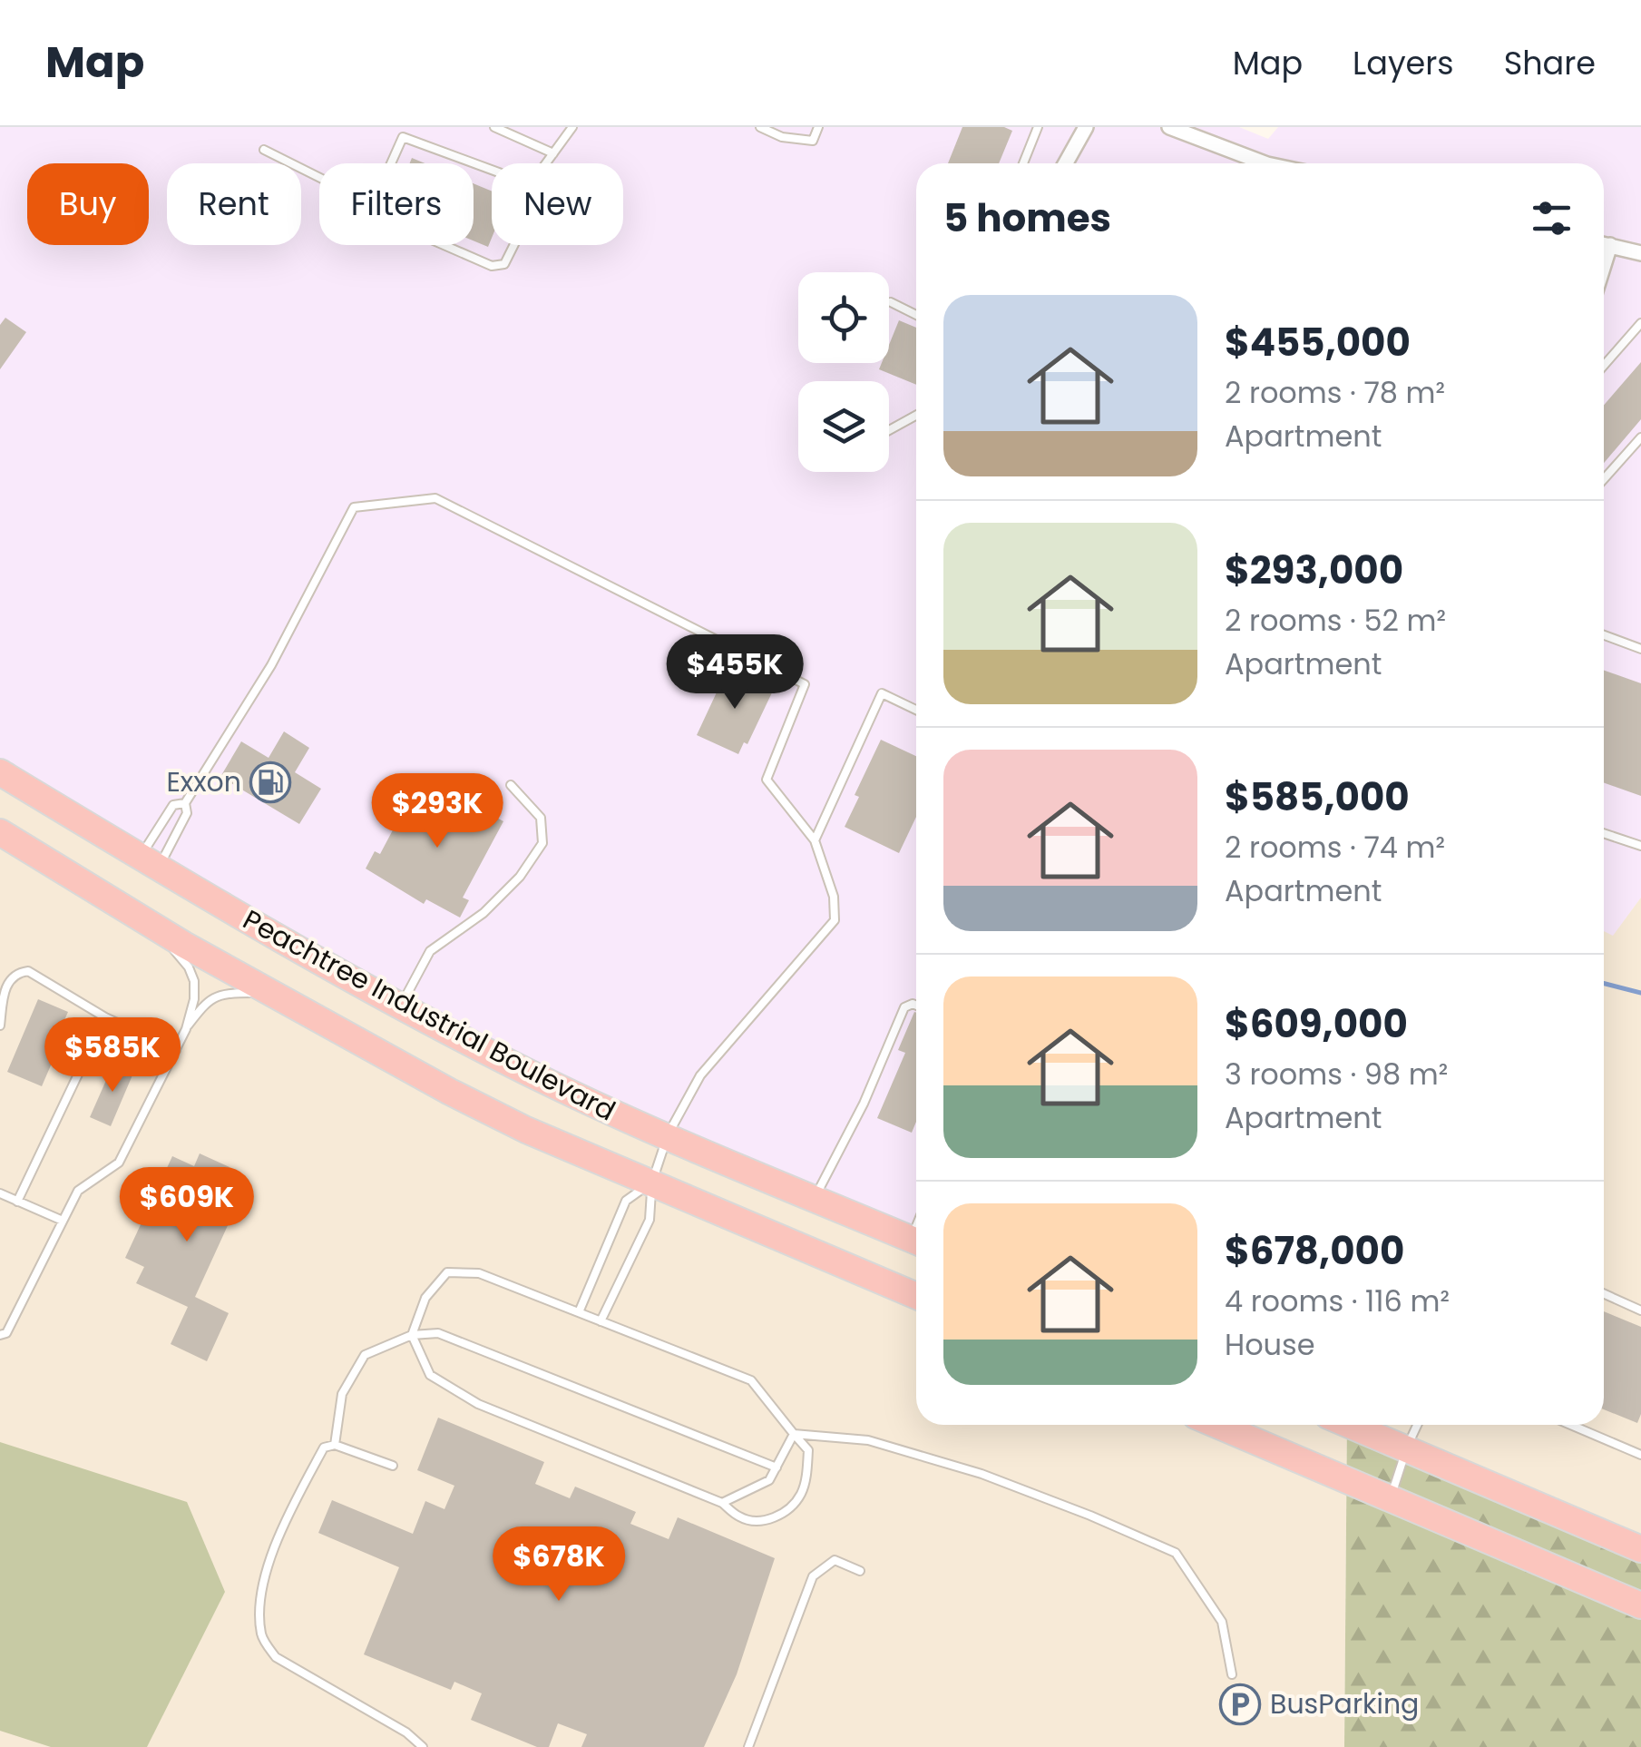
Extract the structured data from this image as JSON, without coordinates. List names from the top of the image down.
{
  "streets": {
    "highway": ["Peachtree Industrial Boulevard"]
  },
  "places": {
    "fuel station": ["Exxon"],
    "parking": ["BusParking"]
  },
  "page": {
    "header": "Map",
    "nav": ["Map", "Layers", "Share"],
    "chip": [
      "Buy",
      "Rent",
      "Filters",
      "New"
    ],
    "heading": "5 homes",
    "list": [
      {
        "name": "$455,000",
        "note": "2 rooms · 78 m² · Apartment"
      },
      {
        "name": "$293,000",
        "note": "2 rooms · 52 m² · Apartment"
      },
      {
        "name": "$585,000",
        "note": "2 rooms · 74 m² · Apartment"
      },
      {
        "name": "$609,000",
        "note": "3 rooms · 98 m² · Apartment"
      },
      {
        "name": "$678,000",
        "note": "4 rooms · 116 m² · House"
      }
    ],
    "price": [
      "$455K",
      "$293K",
      "$585K",
      "$609K",
      "$678K"
    ]
  }
}
